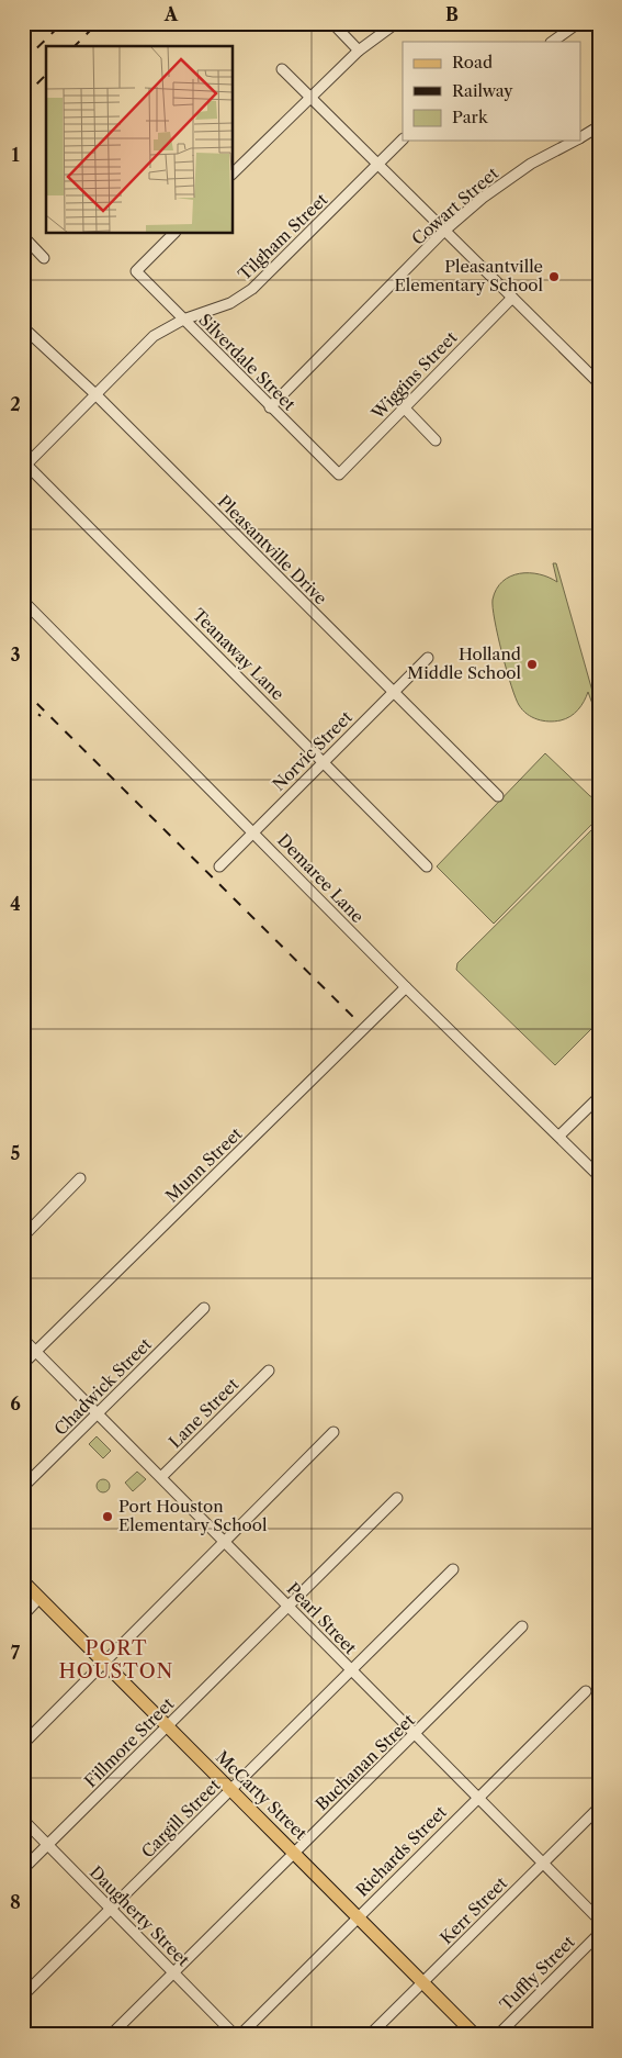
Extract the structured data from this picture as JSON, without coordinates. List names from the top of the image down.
{
  "streets": {
    "main road": ["McCarty Street"],
    "street": [
      "Cowart Street",
      "Tilgham Street",
      "Silverdale Street",
      "Wiggins Street",
      "Pleasantville Drive",
      "Teanaway Lane",
      "Norvic Street",
      "Demaree Lane",
      "Munn Street",
      "Chadwick Street",
      "Lane Street",
      "Pearl Street",
      "Fillmore Street",
      "Buchanan Street",
      "Cargill Street",
      "Richards Street",
      "Kerr Street",
      "Daugherty Street",
      "Tuffly Street"
    ]
  },
  "crossings": [
    ["Cowart Street", "Silverdale Street"],
    ["Tilgham Street", "Silverdale Street"],
    ["Tilgham Street", "Pleasantville Drive"],
    ["Tilgham Street", "Teanaway Lane"],
    ["Silverdale Street", "Wiggins Street"],
    ["Pleasantville Drive", "Norvic Street"],
    ["Teanaway Lane", "Norvic Street"],
    ["Norvic Street", "Demaree Lane"],
    ["Demaree Lane", "Munn Street"],
    ["Munn Street", "Pearl Street"],
    ["Chadwick Street", "Pearl Street"],
    ["Lane Street", "Pearl Street"],
    ["Pearl Street", "Fillmore Street"],
    ["Pearl Street", "Buchanan Street"],
    ["Pearl Street", "Cargill Street"],
    ["Pearl Street", "Richards Street"],
    ["Pearl Street", "Kerr Street"],
    ["Fillmore Street", "McCarty Street"],
    ["Fillmore Street", "Daugherty Street"],
    ["Buchanan Street", "McCarty Street"],
    ["Buchanan Street", "Daugherty Street"],
    ["McCarty Street", "Cargill Street"],
    ["McCarty Street", "Richards Street"],
    ["McCarty Street", "Kerr Street"],
    ["Cargill Street", "Daugherty Street"]
  ],
  "districts": ["PORT HOUSTON"],
  "places": ["Pleasantville Elementary School", "Holland Middle School", "Port Houston Elementary School"],
  "legend": ["Road", "Railway", "Park"],
  "grid": {
    "columns": ["A", "B"],
    "rows": [
      "1",
      "2",
      "3",
      "4",
      "5",
      "6",
      "7",
      "8"
    ]
  }
}
